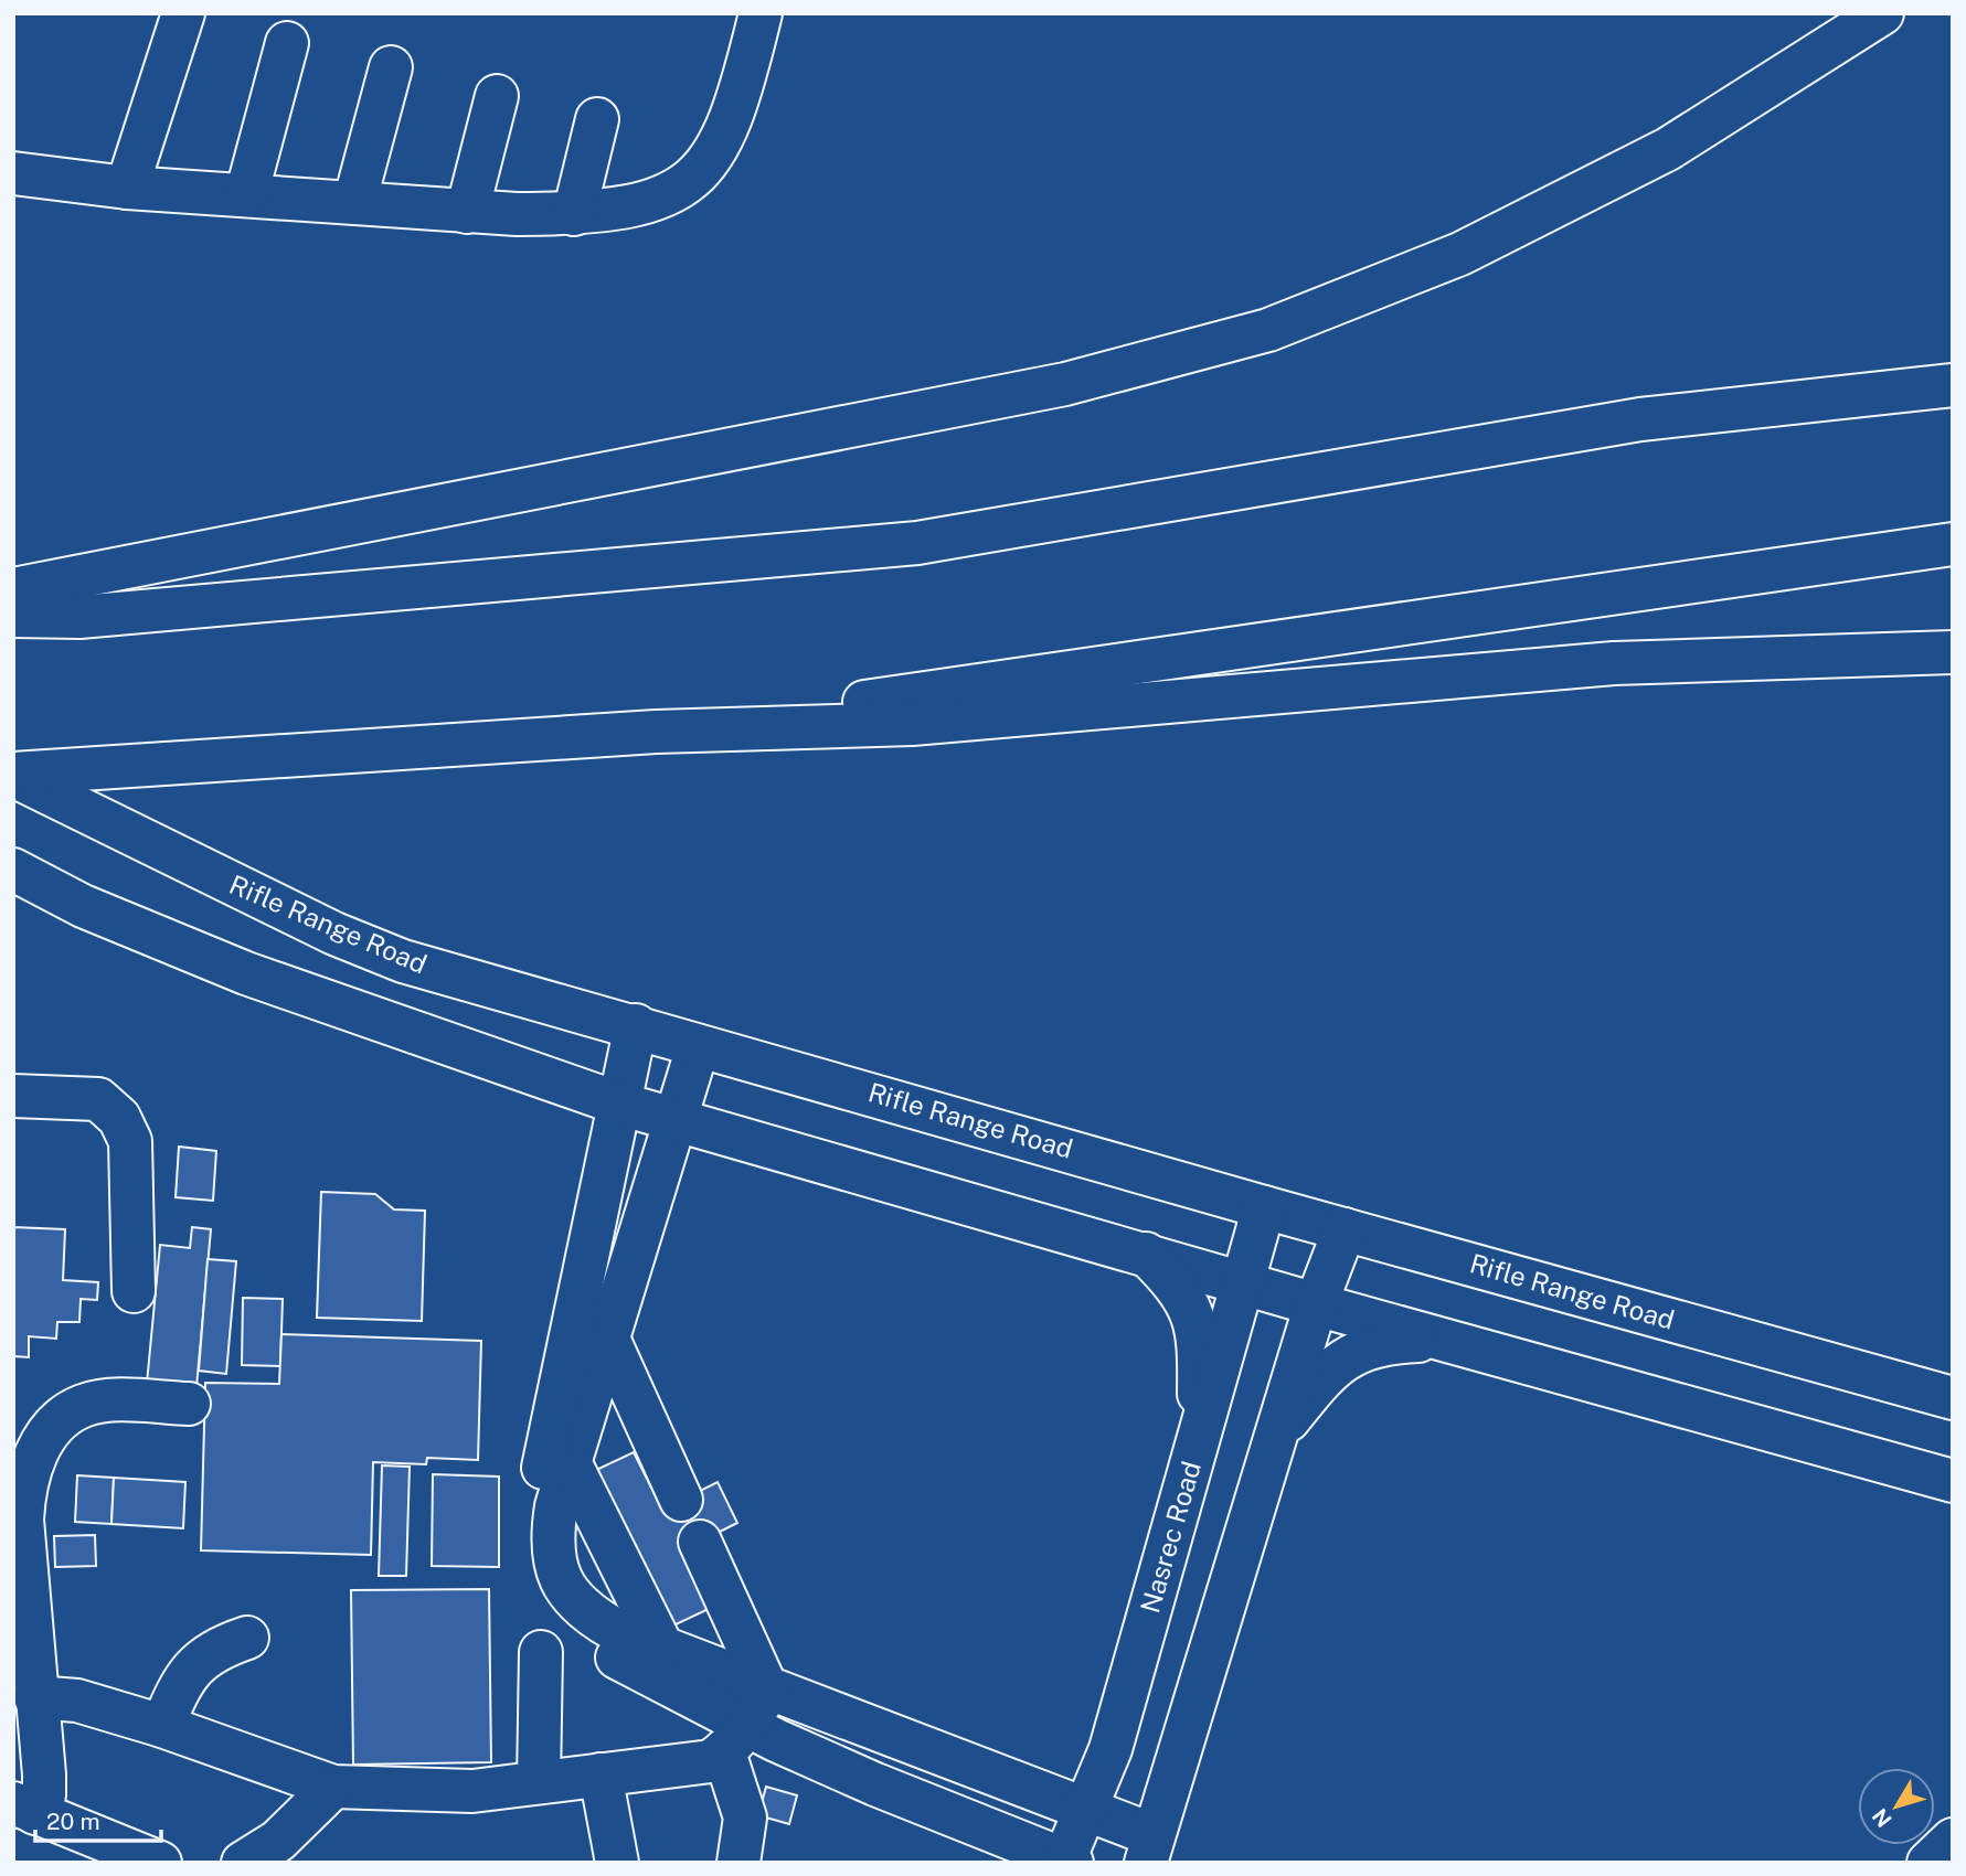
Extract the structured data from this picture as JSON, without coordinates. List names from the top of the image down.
{
  "streets": {
    "main road": ["Rifle Range Road", "Nasrec Road"]
  },
  "crossings": [
    ["Rifle Range Road", "Nasrec Road"]
  ],
  "scale_bar": "20 m",
  "north": "bottom left"
}
